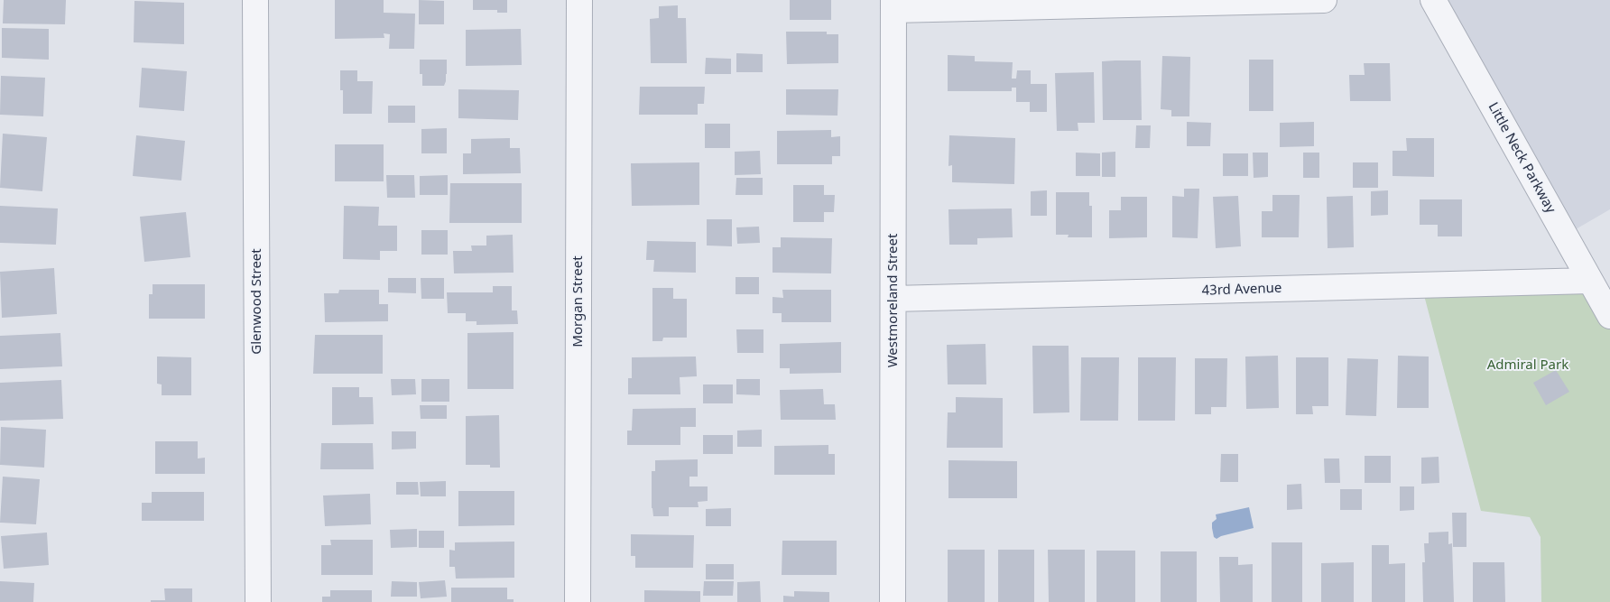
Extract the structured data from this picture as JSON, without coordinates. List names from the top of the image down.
{
  "streets": {
    "street": [
      "Little Neck Parkway",
      "43rd Avenue",
      "Westmoreland Street",
      "Glenwood Street",
      "Morgan Street"
    ]
  },
  "crossings": [
    ["Little Neck Parkway", "43rd Avenue"],
    ["43rd Avenue", "Westmoreland Street"]
  ],
  "parks": ["Admiral Park"]
}
